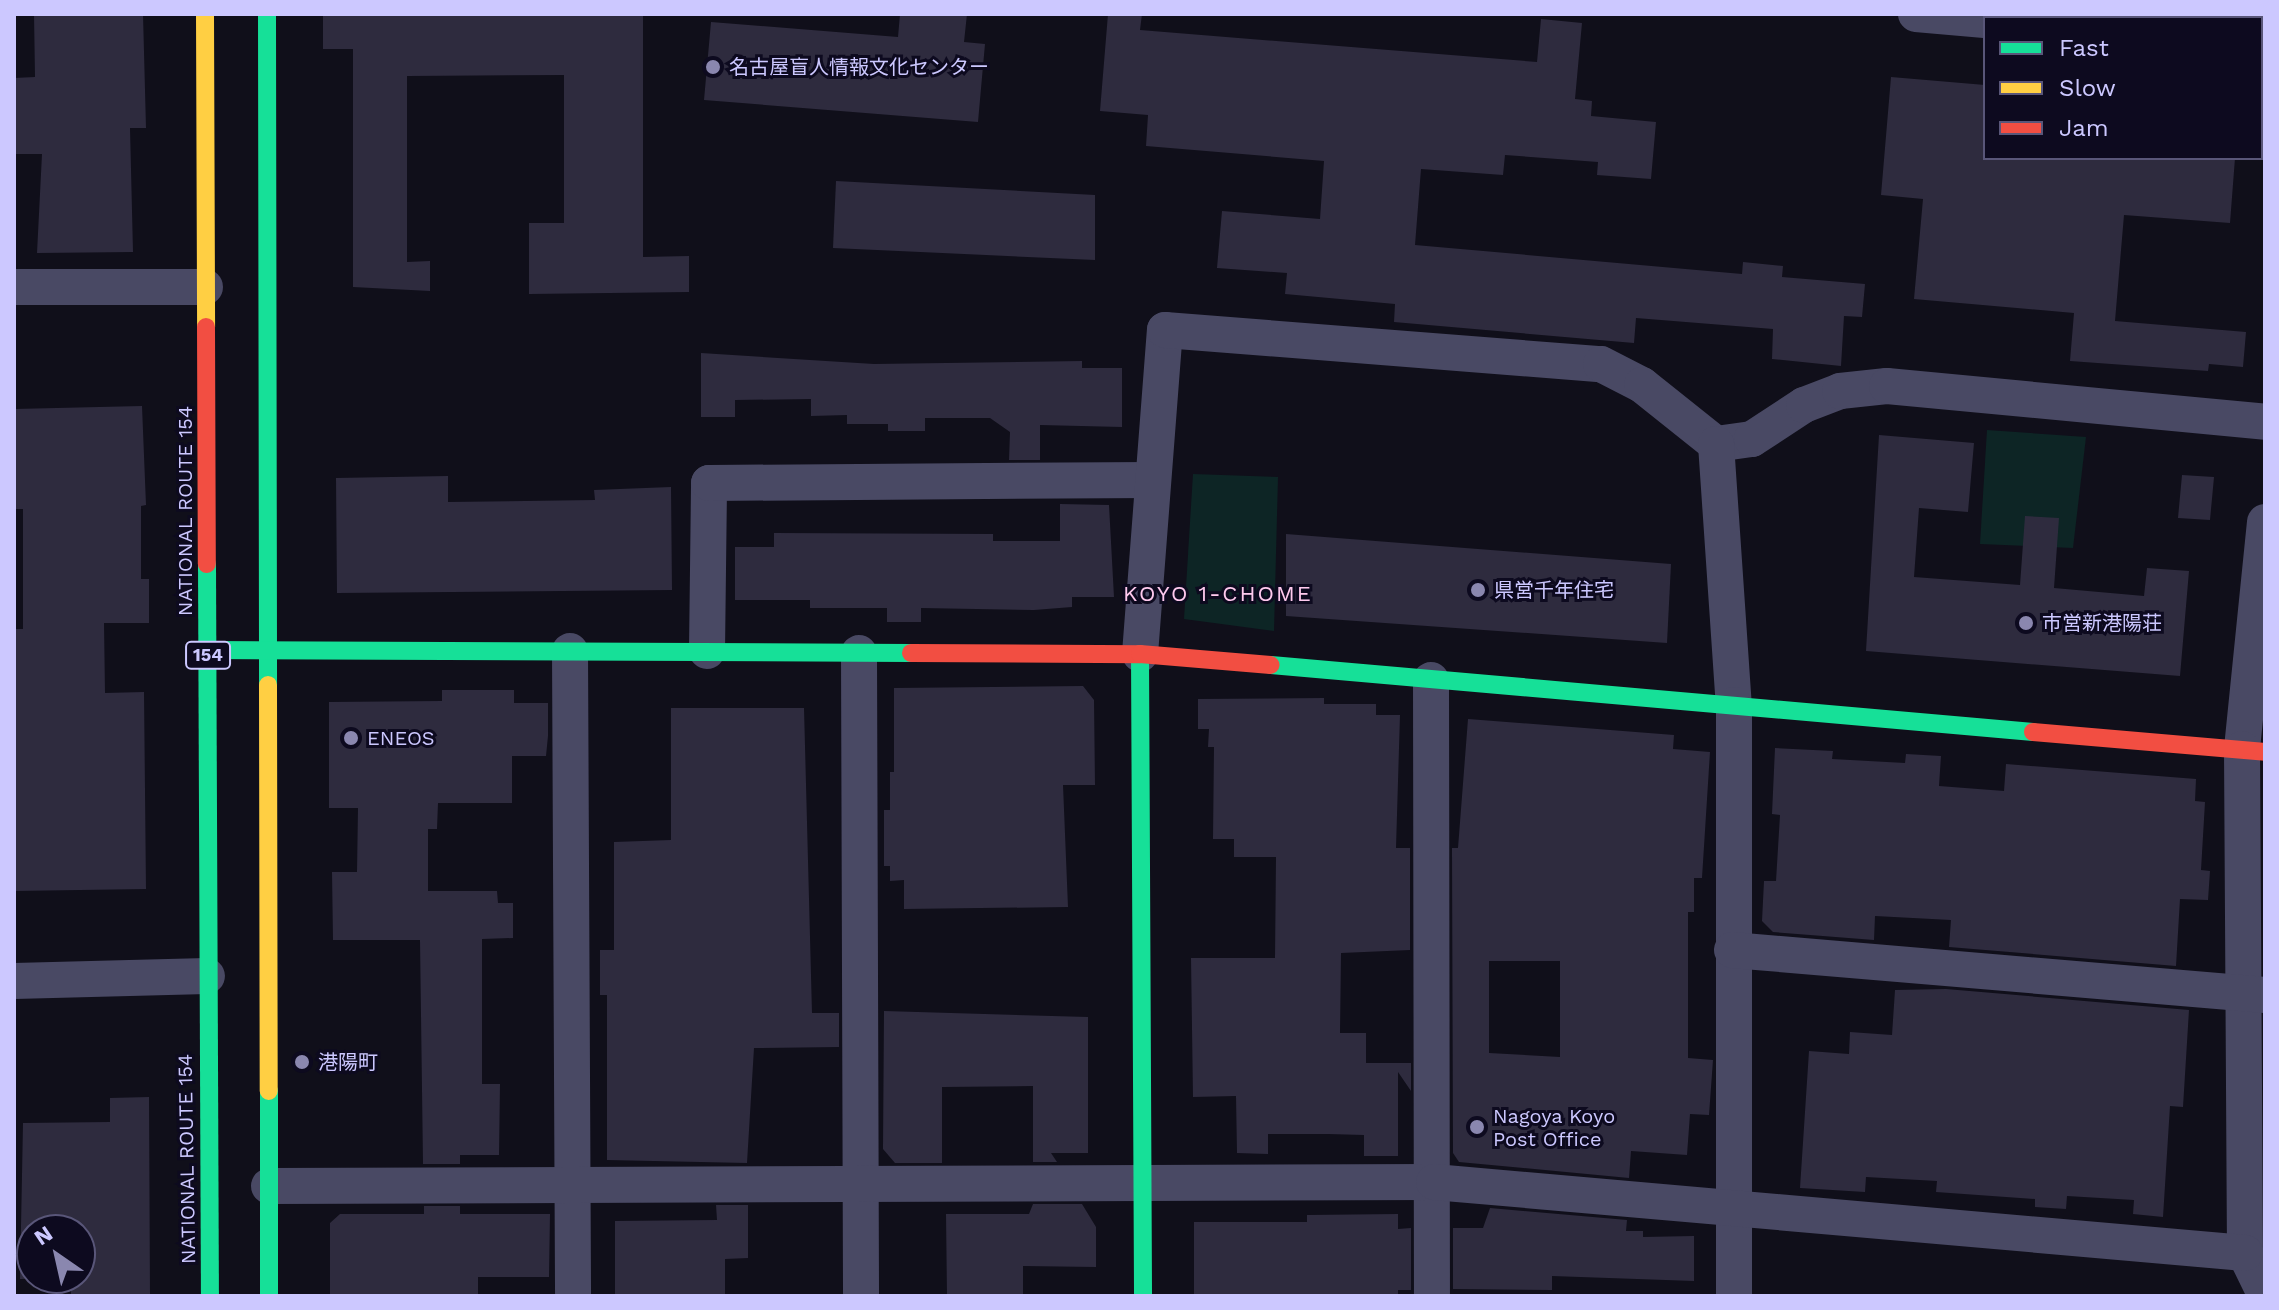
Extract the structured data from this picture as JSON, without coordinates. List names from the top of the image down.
{
  "streets": {
    "main road": ["NATIONAL ROUTE 154", "154"]
  },
  "districts": ["KOYO 1-CHOME"],
  "places": [
    "名古屋盲人情報文化センター",
    "県営千年住宅",
    "市営新港陽荘",
    "ENEOS",
    "港陽町",
    "Nagoya Koyo Post Office"
  ],
  "legend": ["Fast", "Slow", "Jam"],
  "north": "top left"
}
